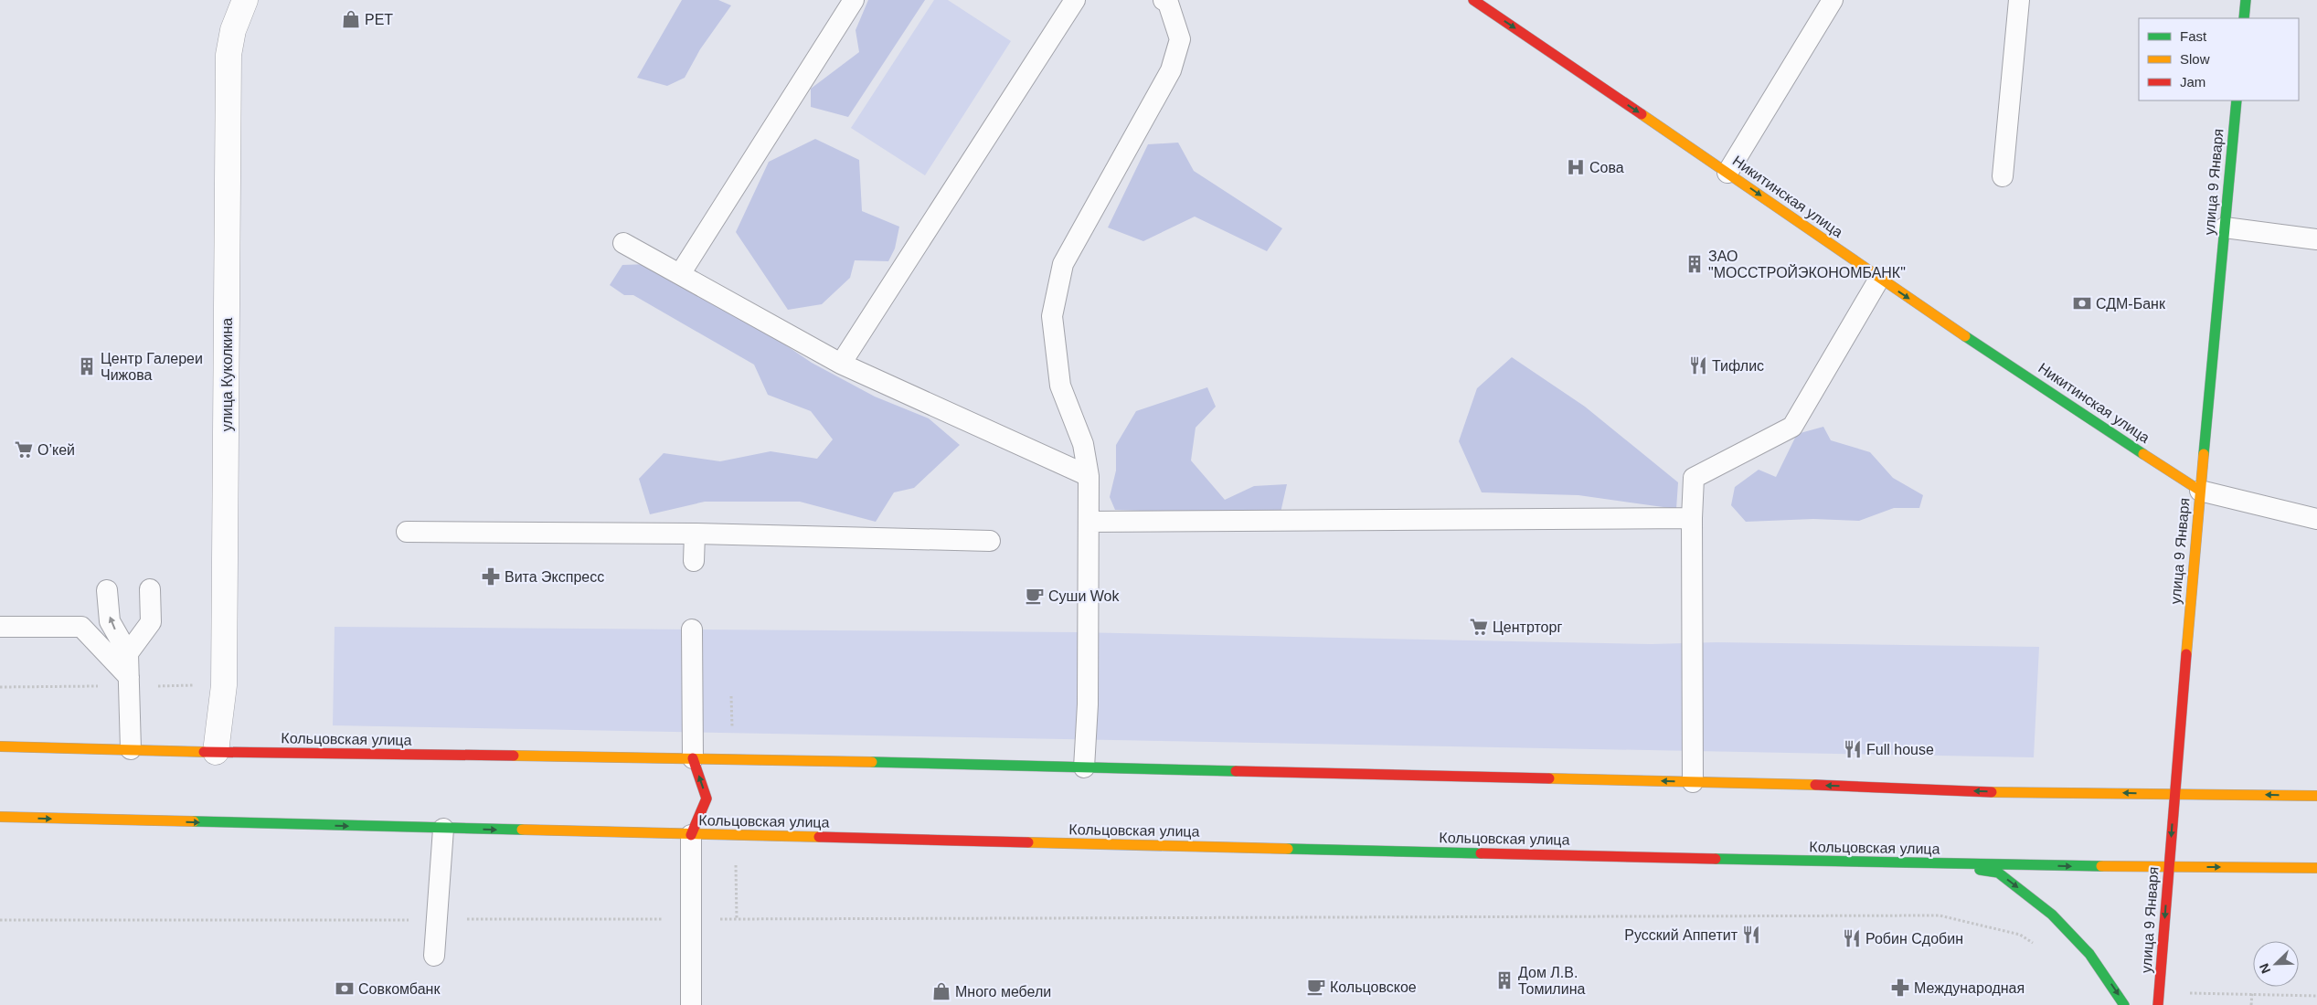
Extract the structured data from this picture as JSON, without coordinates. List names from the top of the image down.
{
  "streets": {
    "main road": ["улица 9 Января", "Никитинская улица", "Кольцовская улица"],
    "street": ["улица Куколкина"]
  },
  "crossings": [
    ["улица 9 Января", "Никитинская улица"],
    ["улица 9 Января", "Кольцовская улица"],
    ["улица Куколкина", "Кольцовская улица"]
  ],
  "one_way": ["Никитинская улица"],
  "places": {
    "shop": ["РЕТ", "Много мебели"],
    "hospital": ["Сова"],
    "building": ["ЗАО \"МОССТРОЙЭКОНОМБАНК\"", "Центр Галереи Чижова", "Дом Л.В. Томилина"],
    "bank": ["СДМ-Банк", "Совкомбанк"],
    "restaurant": [
      "Тифлис",
      "Full house",
      "Русский Аппетит",
      "Робин Сдобин"
    ],
    "supermarket": ["О’кей", "Центрторг"],
    "pharmacy": ["Вита Экспресс", "Международная"],
    "cafe": ["Суши Wok", "Кольцовское"]
  },
  "legend": ["Fast", "Slow", "Jam"],
  "north": "bottom left"
}
